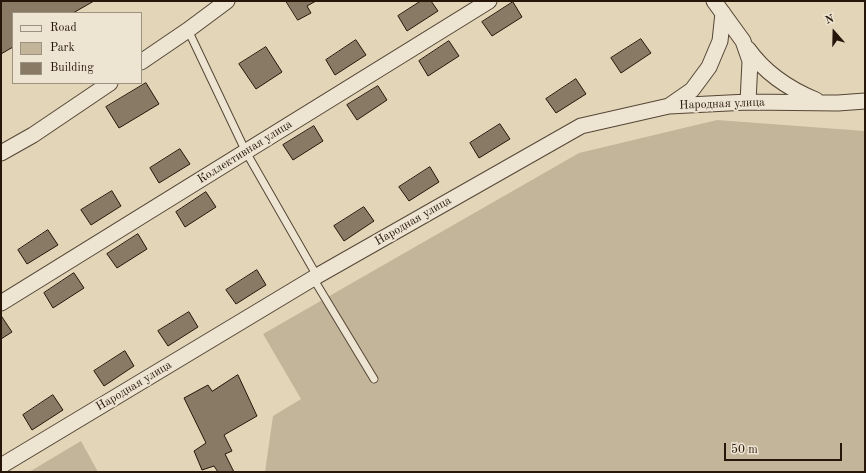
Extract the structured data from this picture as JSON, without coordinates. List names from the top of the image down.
{
  "streets": {
    "street": ["Народная улица", "Коллективная улица"]
  },
  "legend": ["Road", "Park", "Building"],
  "scale_bar": "50 m",
  "north": "top"
}
